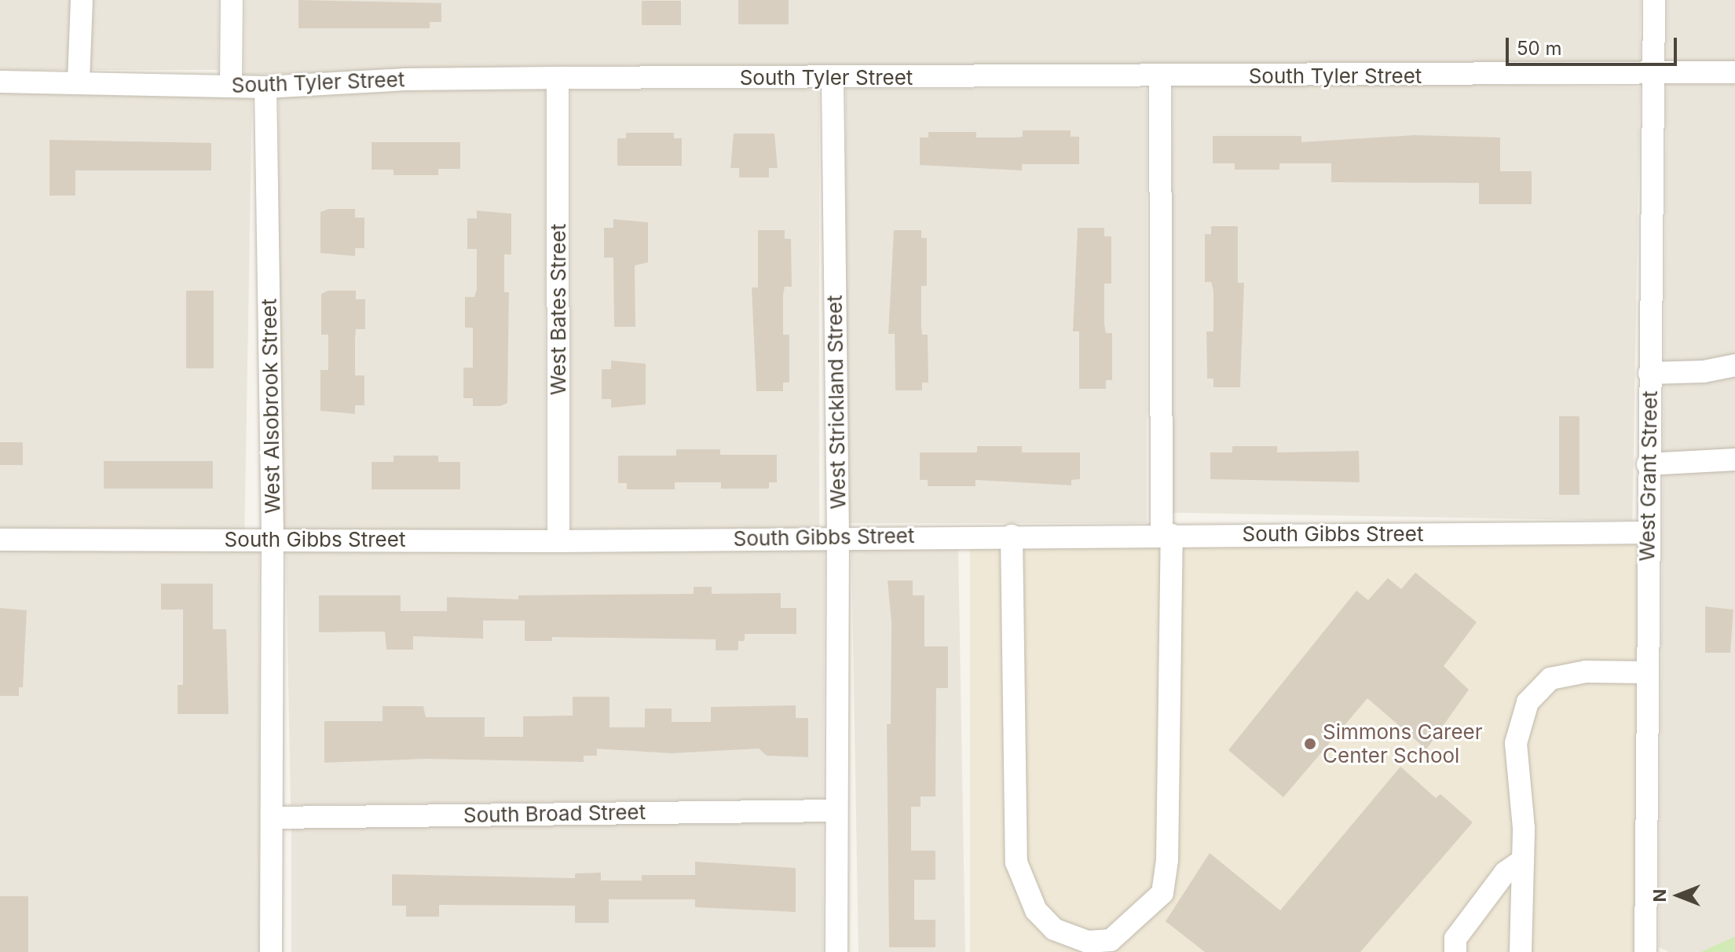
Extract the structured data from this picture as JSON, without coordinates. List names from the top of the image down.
{
  "streets": {
    "street": [
      "South Tyler Street",
      "West Bates Street",
      "West Strickland Street",
      "West Alsobrook Street",
      "West Grant Street",
      "South Gibbs Street",
      "South Broad Street"
    ]
  },
  "crossings": [
    ["South Tyler Street", "West Bates Street"],
    ["South Tyler Street", "West Strickland Street"],
    ["South Tyler Street", "West Alsobrook Street"],
    ["South Tyler Street", "West Grant Street"],
    ["West Bates Street", "South Gibbs Street"],
    ["West Strickland Street", "South Gibbs Street"],
    ["West Strickland Street", "South Broad Street"],
    ["West Alsobrook Street", "South Gibbs Street"],
    ["West Alsobrook Street", "South Broad Street"],
    ["West Grant Street", "South Gibbs Street"]
  ],
  "places": ["Simmons Career Center School"],
  "scale_bar": "50 m",
  "north": "left"
}
